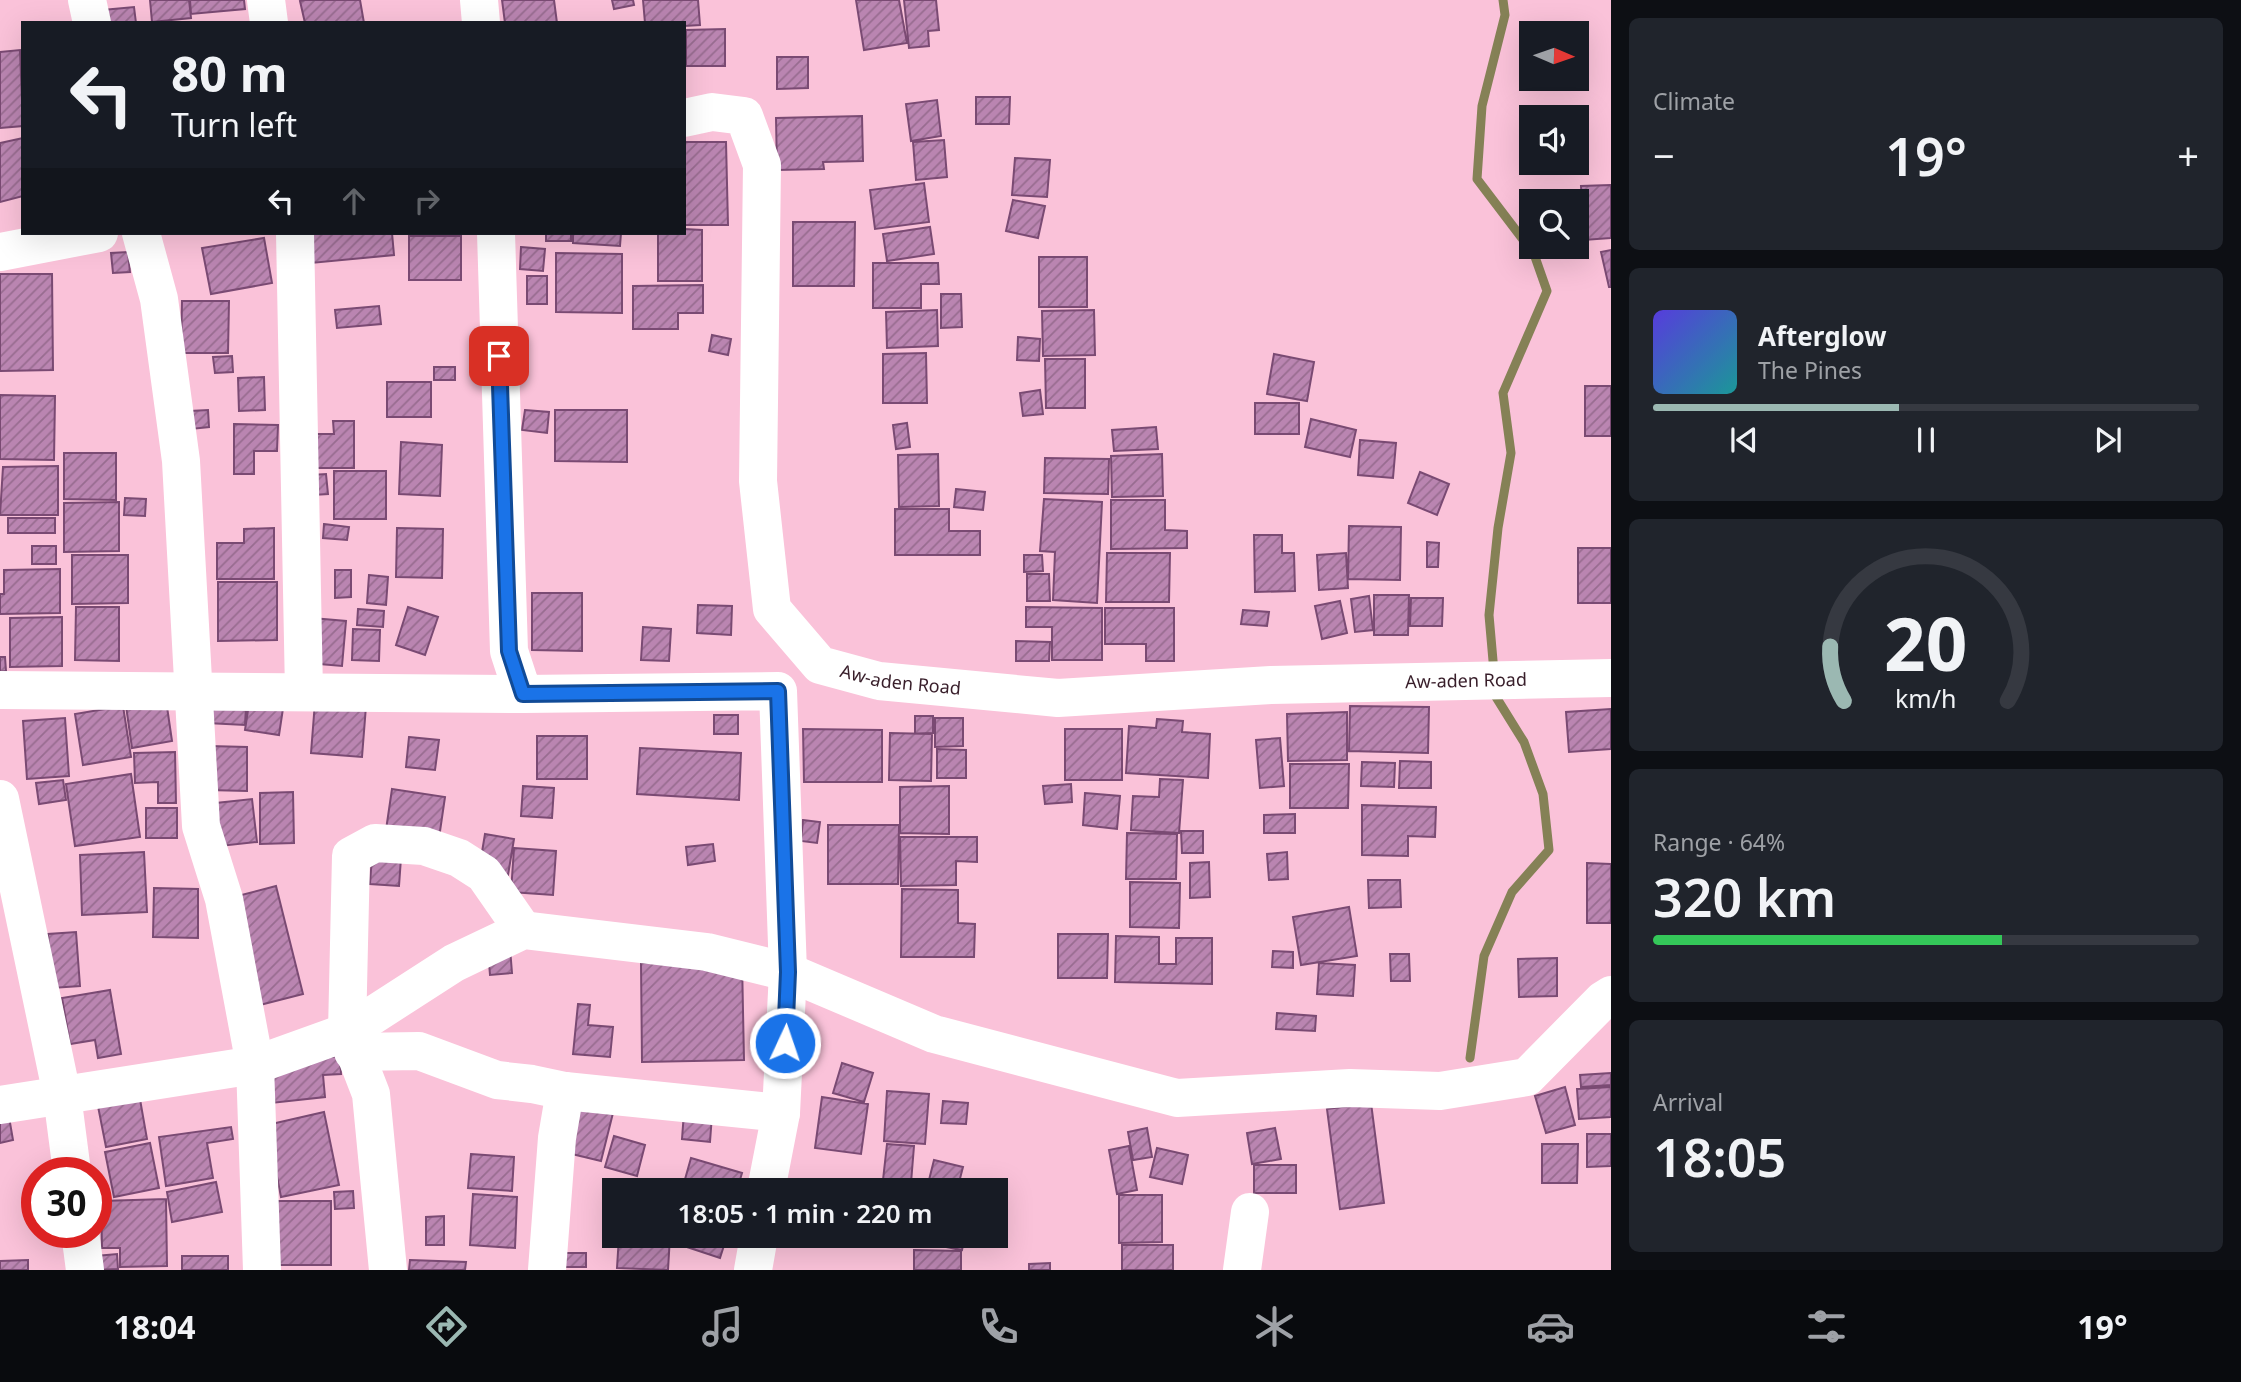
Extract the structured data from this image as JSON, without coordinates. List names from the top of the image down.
{
  "streets": {
    "street": ["Aw-aden Road"]
  },
  "north": "right",
  "page": {
    "tile": [
      "Climate",
      ["Range · 64%", "320 km"],
      ["Arrival", "18:05"]
    ],
    "turn": ["80 m", "Turn left"],
    "heat": ["−", "19°", "+"],
    "song": ["Afterglow", "The Pines"],
    "limit": "30",
    "trip": "18:05 · 1 min · 220 m",
    "tabs": ["18:04", "19°"],
    "gauge": ["20", "km/h"]
  }
}
